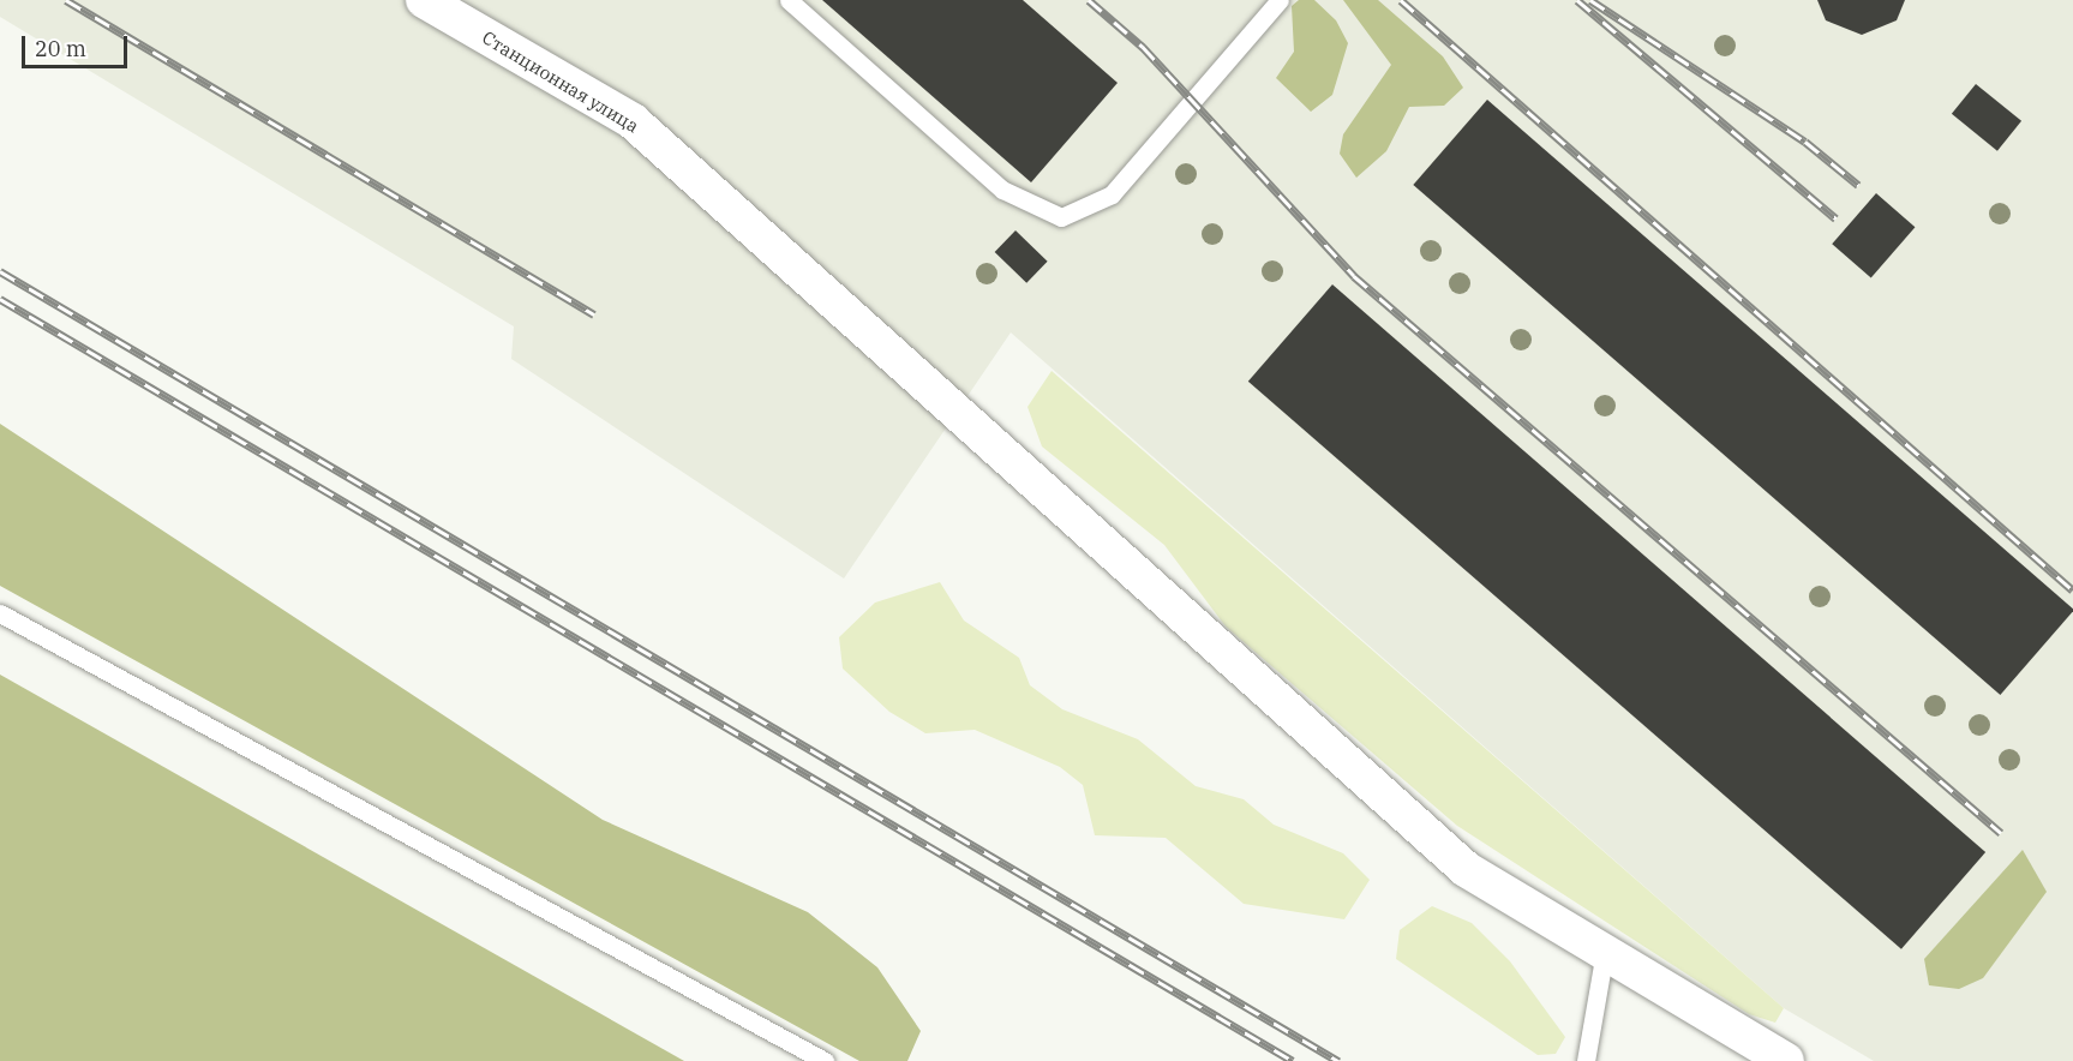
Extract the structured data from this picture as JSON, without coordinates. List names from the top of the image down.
{
  "streets": {
    "street": ["Станционная улица"]
  },
  "scale_bar": "20 m"
}
